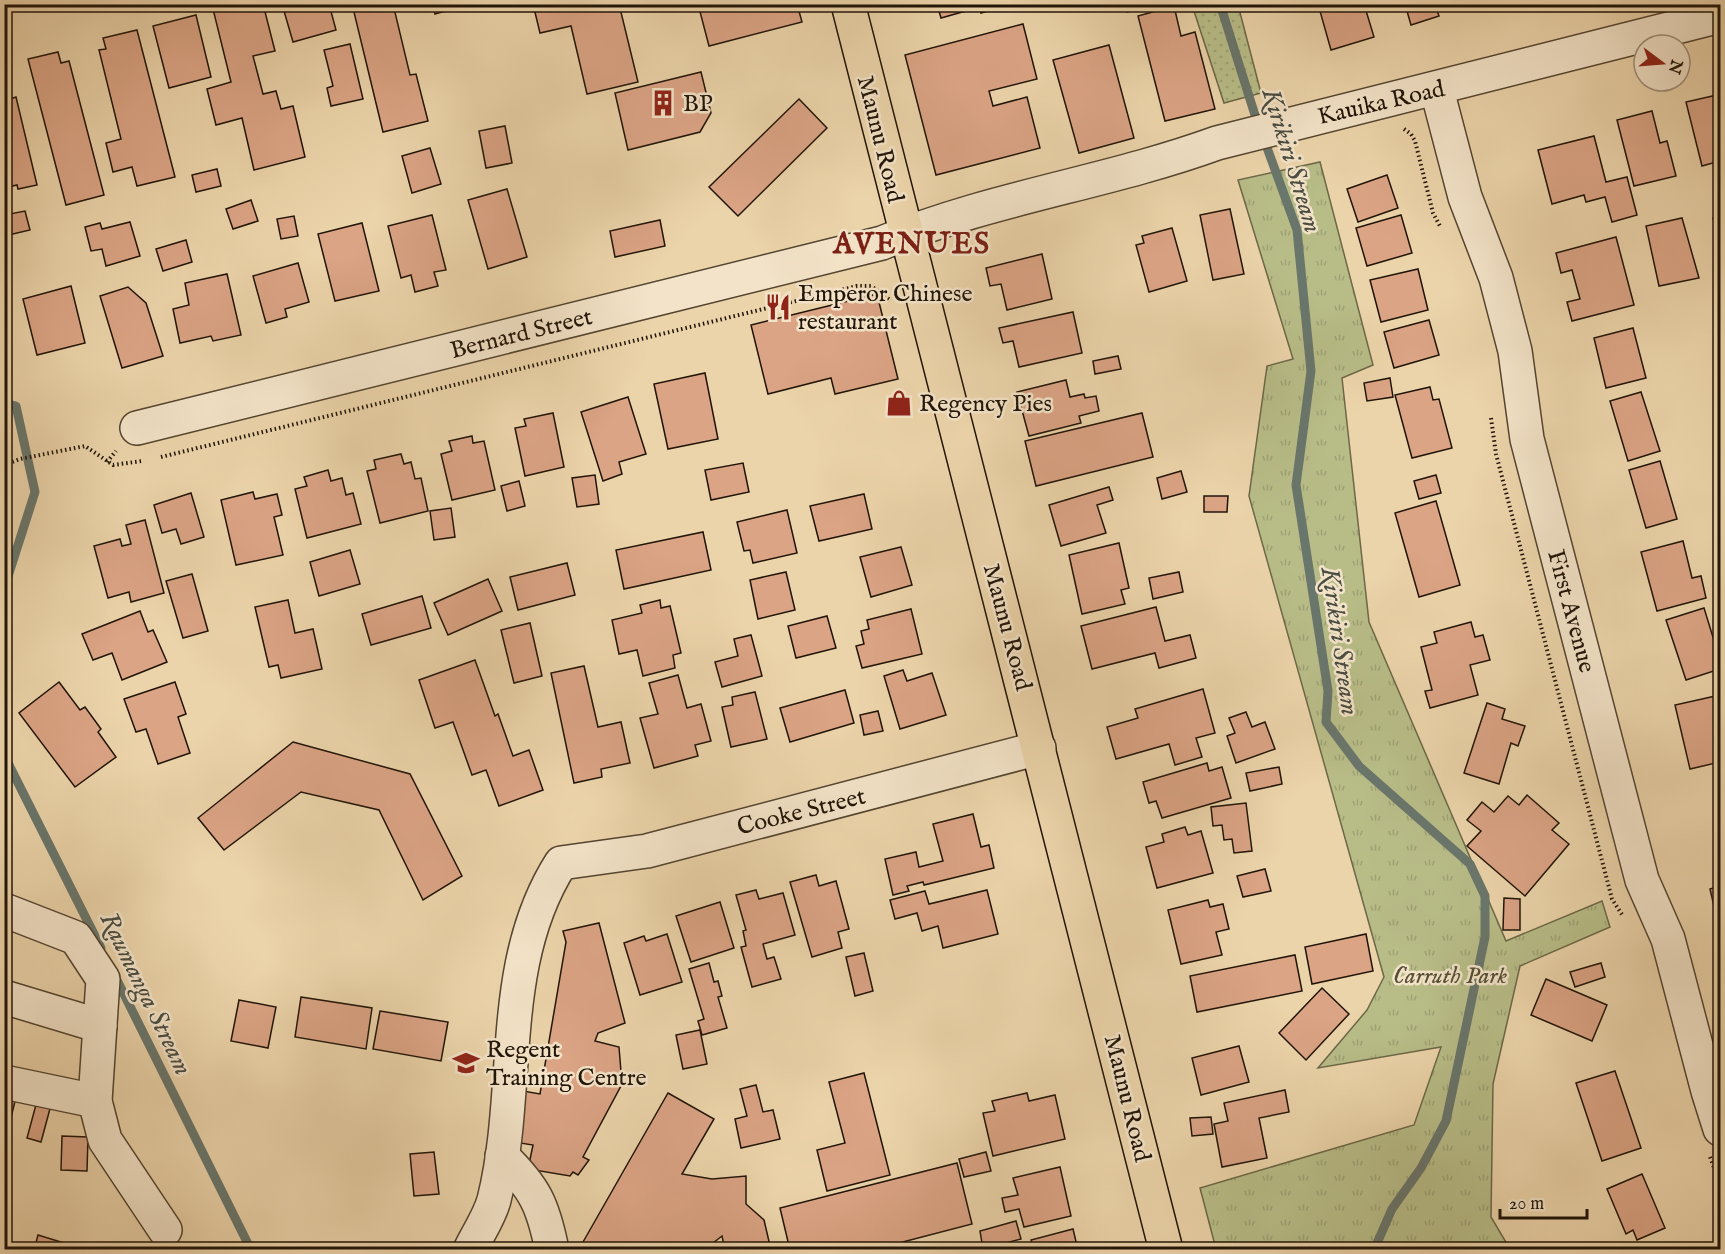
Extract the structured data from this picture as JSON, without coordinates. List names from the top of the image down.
{
  "streets": {
    "main road": ["Maunu Road"],
    "street": [
      "Kauika Road",
      "Bernard Street",
      "First Avenue",
      "Cooke Street"
    ]
  },
  "crossings": [
    ["Kauika Road", "Maunu Road"],
    ["Kauika Road", "Bernard Street"],
    ["Kauika Road", "First Avenue"],
    ["Maunu Road", "Bernard Street"],
    ["Maunu Road", "Cooke Street"]
  ],
  "districts": ["AVENUES"],
  "water": ["Kirikiri Stream", "Raumanga Stream"],
  "parks": ["Carruth Park"],
  "places": {
    "building": ["BP"],
    "restaurant": ["Emperor Chinese restaurant"],
    "shop": ["Regency Pies"],
    "school or university": ["Regent Training Centre"]
  },
  "scale_bar": "20 m",
  "north": "right"
}
